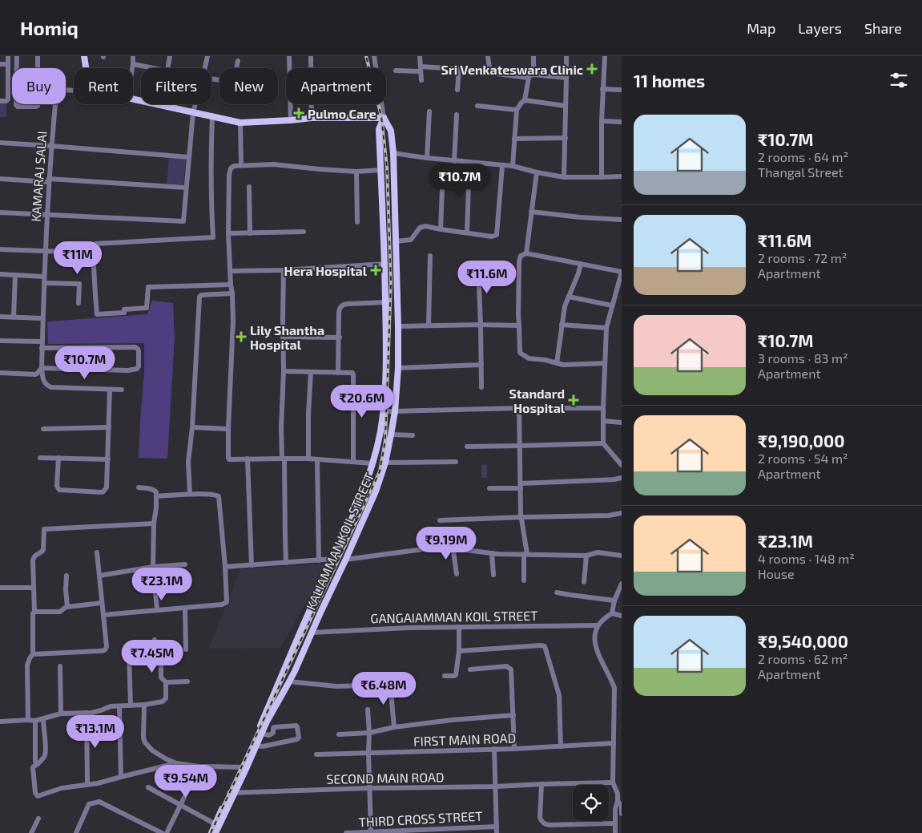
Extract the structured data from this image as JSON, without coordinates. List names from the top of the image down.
{
  "streets": {
    "main road": ["KALIAMMAN KOIL STREET"],
    "street": [
      "KAMARAJ SALAI",
      "GANGAIAMMAN KOIL STREET",
      "FIRST MAIN ROAD",
      "SECOND MAIN ROAD",
      "THIRD CROSS STREET"
    ]
  },
  "crossings": [
    ["KALIAMMAN KOIL STREET", "GANGAIAMMAN KOIL STREET"],
    ["KALIAMMAN KOIL STREET", "SECOND MAIN ROAD"]
  ],
  "places": {
    "health": [
      "Sri Venkateswara Clinic",
      "Pulmo Care",
      "Hera Hospital",
      "Lily Shantha Hospital",
      "Standard Hospital"
    ]
  },
  "page": {
    "header": "Homiq",
    "nav": ["Map", "Layers", "Share"],
    "heading": "11 homes",
    "chip": [
      "Buy",
      "Rent",
      "Filters",
      "New",
      "Apartment"
    ],
    "list": [
      {
        "name": "₹10.7M",
        "note": "2 rooms · 64 m² · Thangal Street"
      },
      {
        "name": "₹11.6M",
        "note": "2 rooms · 72 m² · Apartment"
      },
      {
        "name": "₹10.7M",
        "note": "3 rooms · 83 m² · Apartment"
      },
      {
        "name": "₹9,190,000",
        "note": "2 rooms · 54 m² · Apartment"
      },
      {
        "name": "₹23.1M",
        "note": "4 rooms · 148 m² · House"
      },
      {
        "name": "₹9,540,000",
        "note": "2 rooms · 62 m² · Apartment"
      }
    ],
    "price": [
      "₹10.7M",
      "₹11M",
      "₹11.6M",
      "₹10.7M",
      "₹20.6M",
      "₹9.19M",
      "₹23.1M",
      "₹7.45M",
      "₹6.48M",
      "₹13.1M",
      "₹9.54M"
    ]
  }
}
